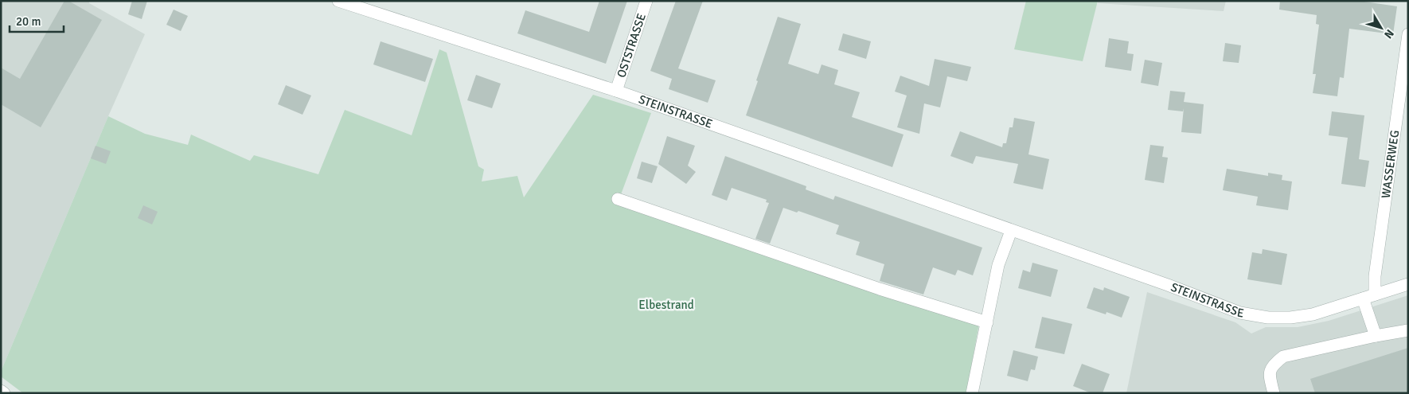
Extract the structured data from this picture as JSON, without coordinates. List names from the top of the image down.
{
  "streets": {
    "street": ["OSTSTRASSE", "STEINSTRASSE", "WASSERWEG"]
  },
  "crossings": [
    ["OSTSTRASSE", "STEINSTRASSE"],
    ["STEINSTRASSE", "WASSERWEG"]
  ],
  "parks": ["Elbestrand"],
  "scale_bar": "20 m",
  "north": "bottom right"
}
